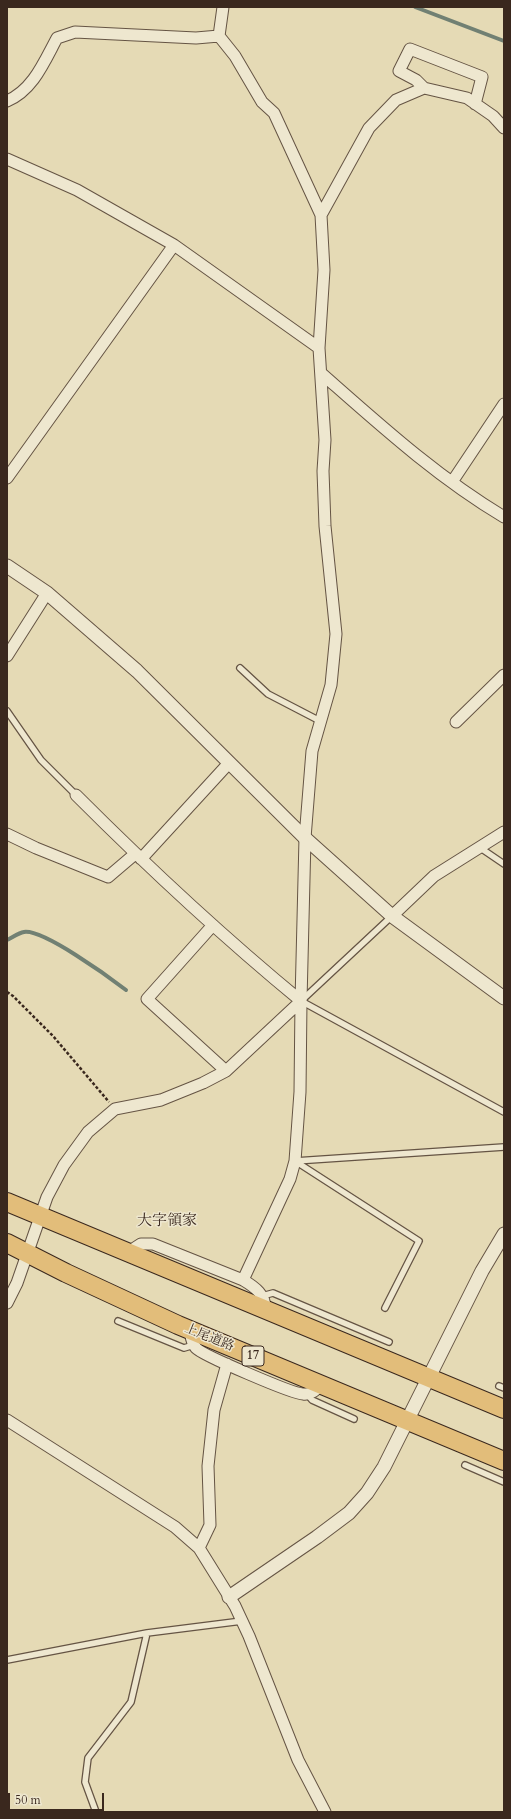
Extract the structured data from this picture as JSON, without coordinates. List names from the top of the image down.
{
  "streets": {
    "highway": ["上尾道路", "17"]
  },
  "districts": ["大字領家"],
  "scale_bar": "50 m"
}
